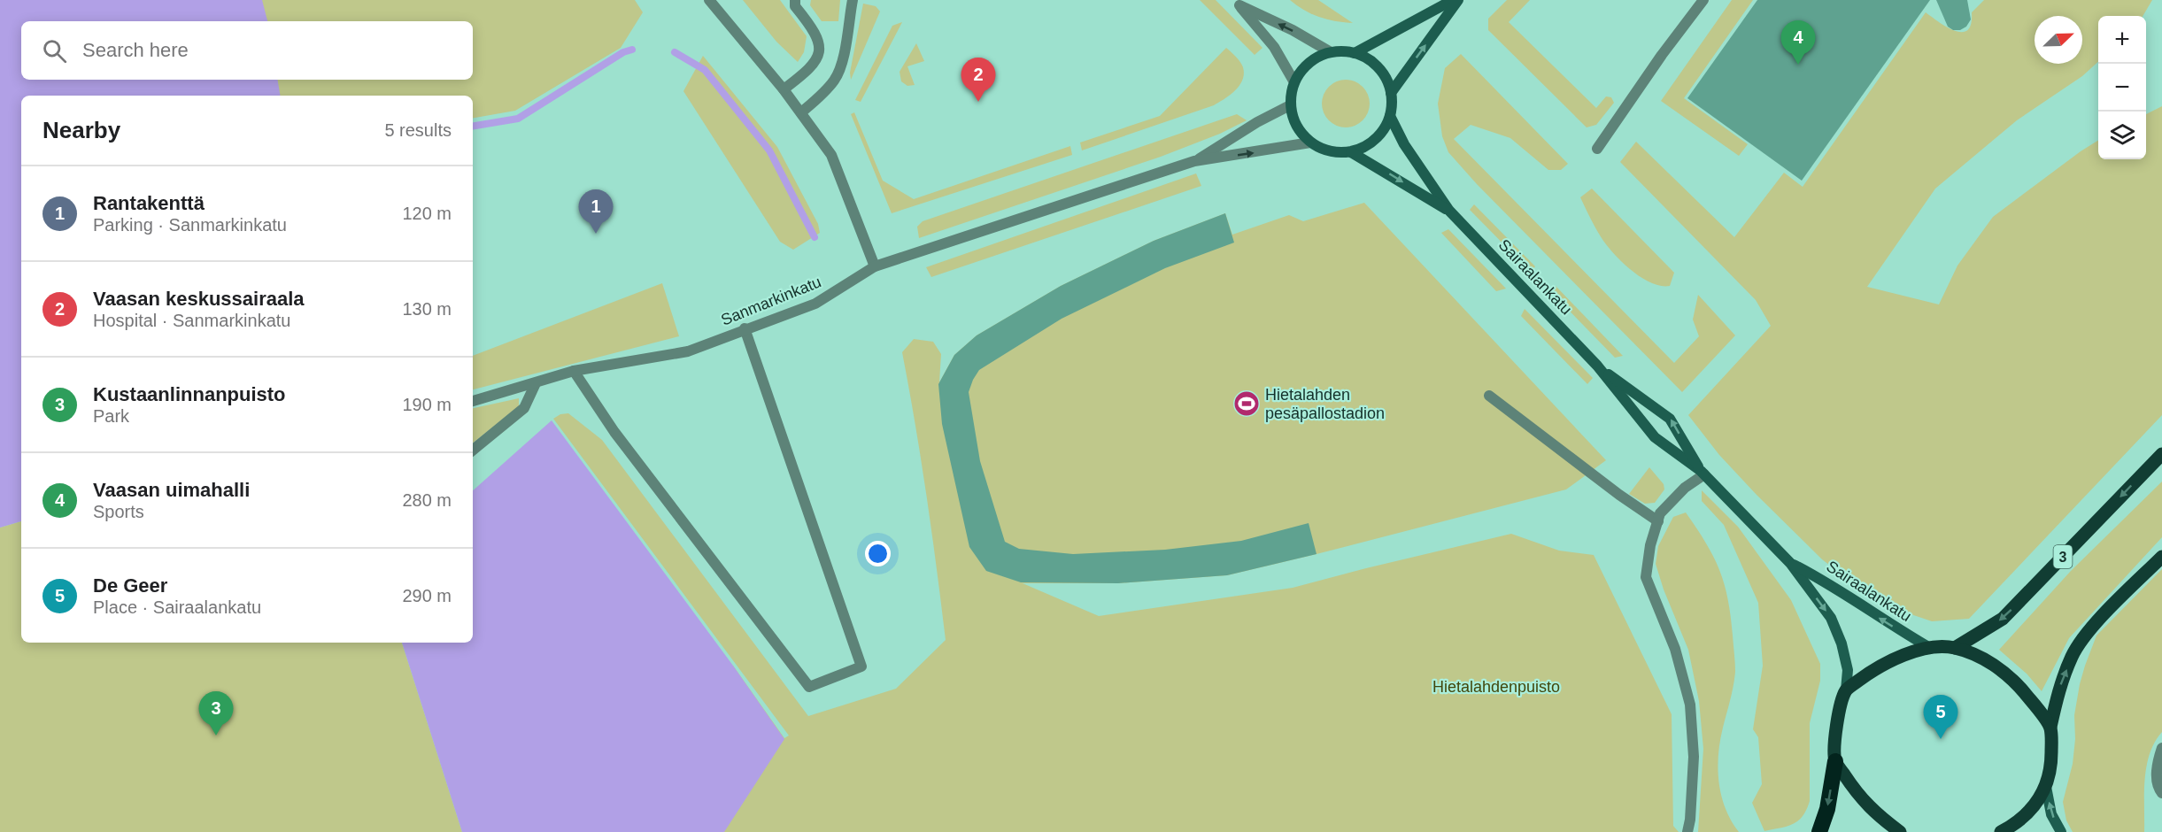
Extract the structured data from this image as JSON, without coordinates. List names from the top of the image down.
{
  "streets": {
    "main road": ["3"],
    "street": ["Sairaalankatu", "Sanmarkinkatu"]
  },
  "crossings": [
    ["Sairaalankatu", "Sanmarkinkatu"]
  ],
  "parks": ["Hietalahdenpuisto"],
  "places": {
    "sports": ["Hietalahden pesäpallostadion"]
  },
  "north": "top right",
  "page": {
    "map_buttons": ["+", "−"],
    "pins": [
      "4",
      "2",
      "1",
      "3",
      "5"
    ],
    "search": "Search here",
    "heading": ["Nearby", "5 results"],
    "list": [
      {
        "mark": "1",
        "name": "Rantakenttä",
        "note": "Parking · Sanmarkinkatu",
        "value": "120 m"
      },
      {
        "mark": "2",
        "name": "Vaasan keskussairaala",
        "note": "Hospital · Sanmarkinkatu",
        "value": "130 m"
      },
      {
        "mark": "3",
        "name": "Kustaanlinnanpuisto",
        "note": "Park",
        "value": "190 m"
      },
      {
        "mark": "4",
        "name": "Vaasan uimahalli",
        "note": "Sports",
        "value": "280 m"
      },
      {
        "mark": "5",
        "name": "De Geer",
        "note": "Place · Sairaalankatu",
        "value": "290 m"
      }
    ]
  }
}
